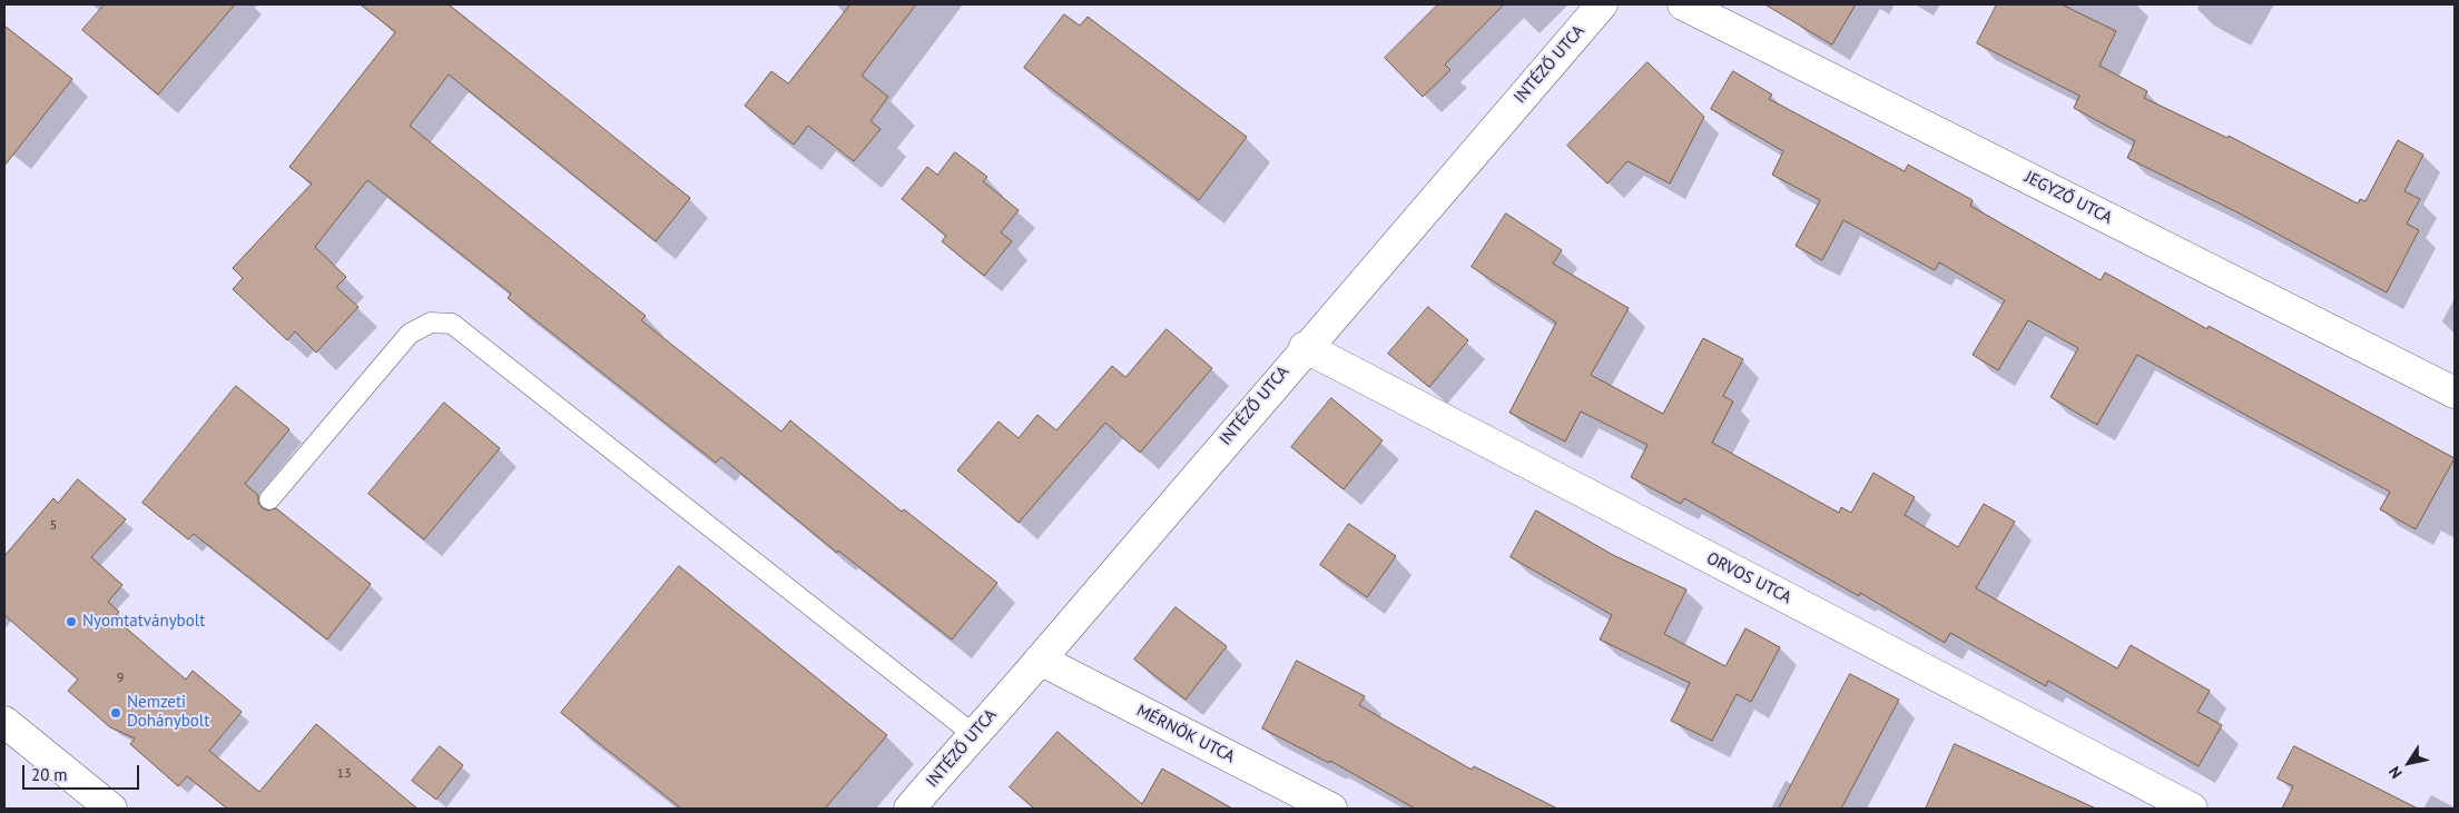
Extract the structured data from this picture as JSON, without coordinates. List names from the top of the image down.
{
  "streets": {
    "street": [
      "INTÉZŐ UTCA",
      "JEGYZŐ UTCA",
      "ORVOS UTCA",
      "MÉRNÖK UTCA"
    ]
  },
  "crossings": [
    ["INTÉZŐ UTCA", "ORVOS UTCA"],
    ["INTÉZŐ UTCA", "MÉRNÖK UTCA"]
  ],
  "places": ["Nyomtatványbolt", "Nemzeti Dohánybolt"],
  "house_numbers": ["5", "9", "13"],
  "scale_bar": "20 m",
  "north": "bottom left"
}
